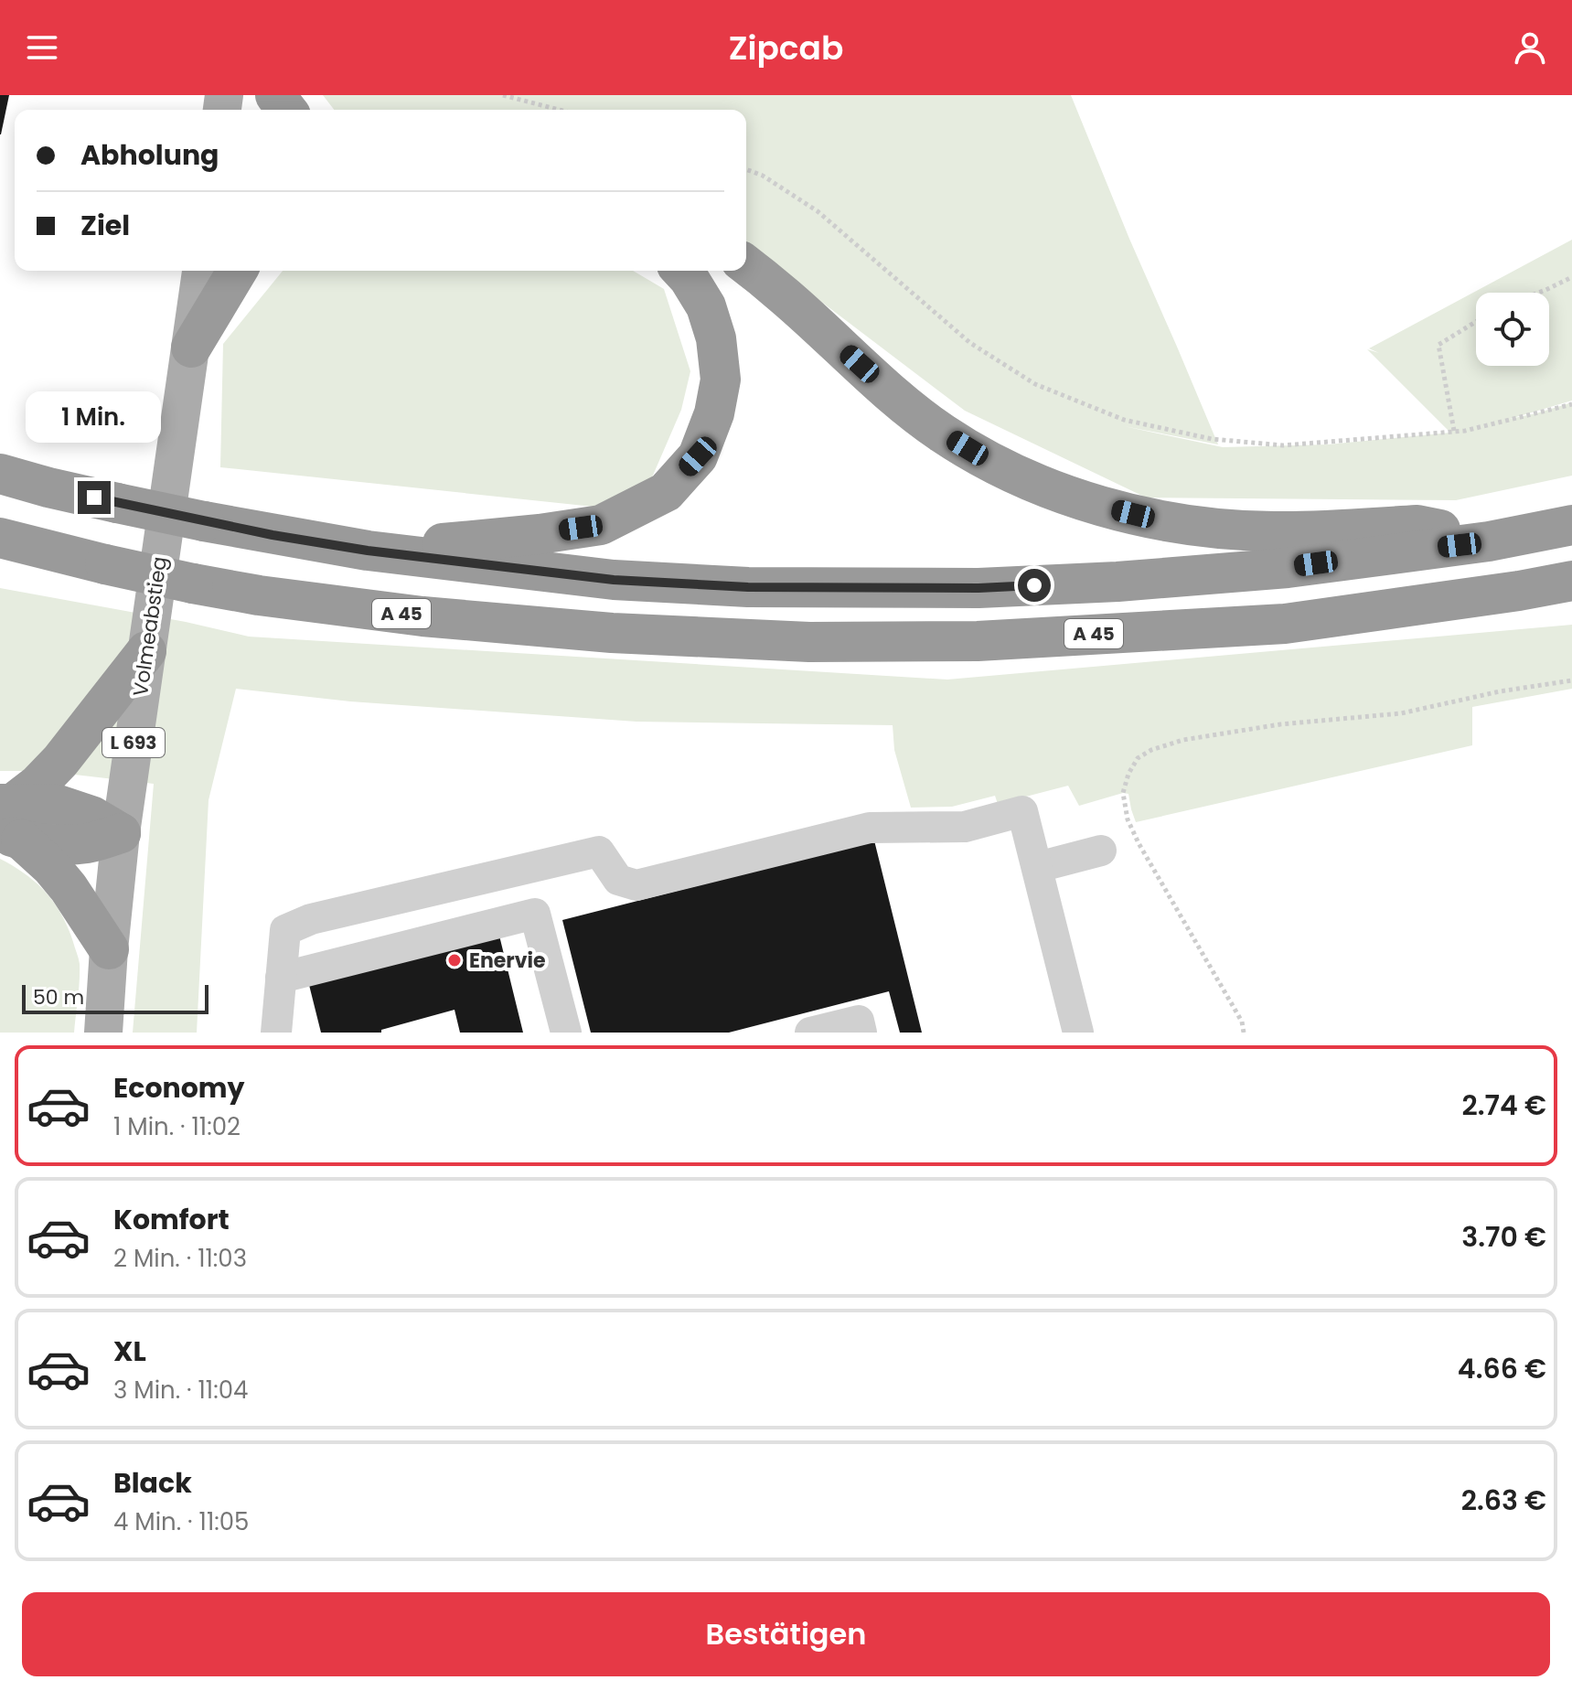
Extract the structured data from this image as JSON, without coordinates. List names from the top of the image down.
{
  "streets": {
    "highway": ["A 45"],
    "main road": ["Volmeabstieg", "L 693"]
  },
  "places": ["Enervie"],
  "scale_bar": "50 m",
  "page": {
    "header": "Zipcab",
    "banner": ["Abholung", "Ziel"],
    "bubble": "1 Min.",
    "scale": "50 m",
    "list": [
      {
        "name": "Economy",
        "note": "1 Min. · 11:02",
        "value": "2.74 €"
      },
      {
        "name": "Komfort",
        "note": "2 Min. · 11:03",
        "value": "3.70 €"
      },
      {
        "name": "XL",
        "note": "3 Min. · 11:04",
        "value": "4.66 €"
      },
      {
        "name": "Black",
        "note": "4 Min. · 11:05",
        "value": "2.63 €"
      }
    ],
    "buttons": "Bestätigen"
  }
}
